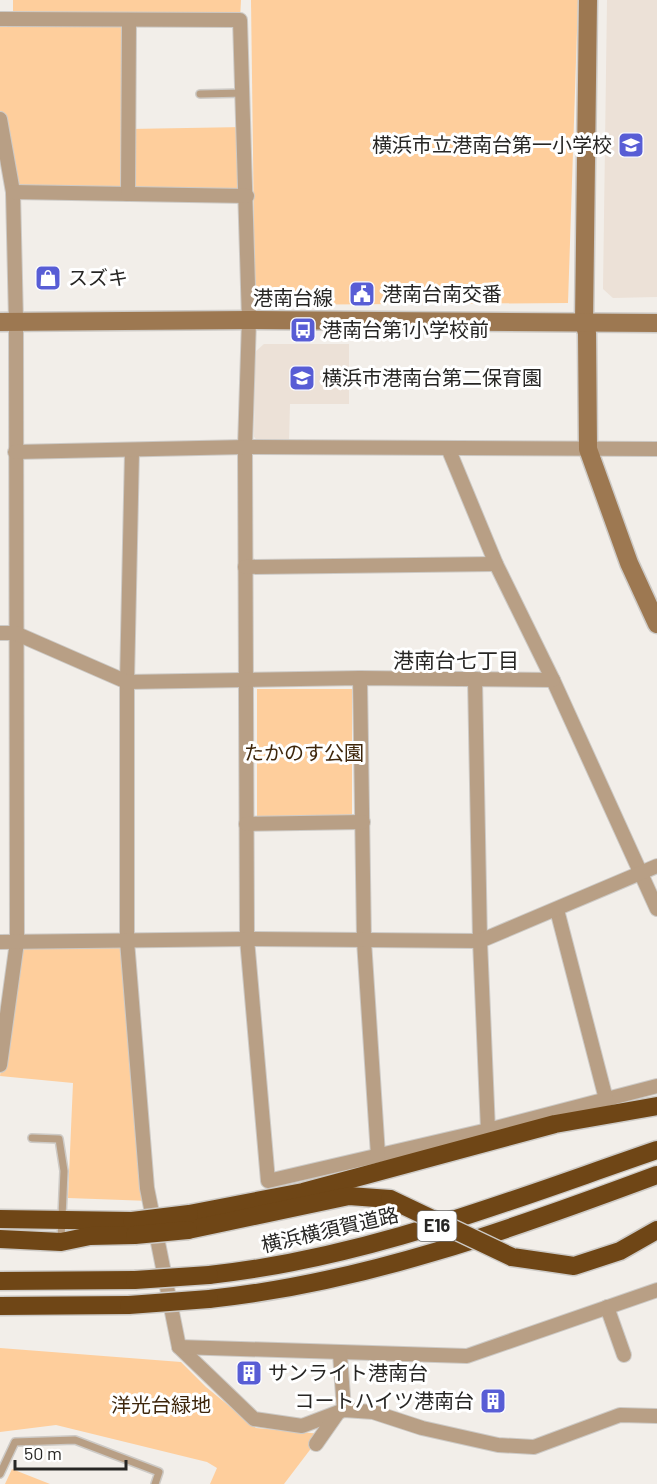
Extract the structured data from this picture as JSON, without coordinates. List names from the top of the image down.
{
  "streets": {
    "highway": ["E16", "横浜横須賀道路"],
    "street": ["港南台線"]
  },
  "districts": ["港南台七丁目"],
  "parks": ["たかのす公園", "洋光台緑地"],
  "places": {
    "school or university": ["横浜市立港南台第一小学校", "横浜市港南台第二保育園"],
    "shop": ["スズキ"],
    "public building": ["港南台南交番"],
    "bus stop": ["港南台第1小学校前"],
    "building": ["サンライト港南台", "コートハイツ港南台"]
  },
  "scale_bar": "50 m"
}
